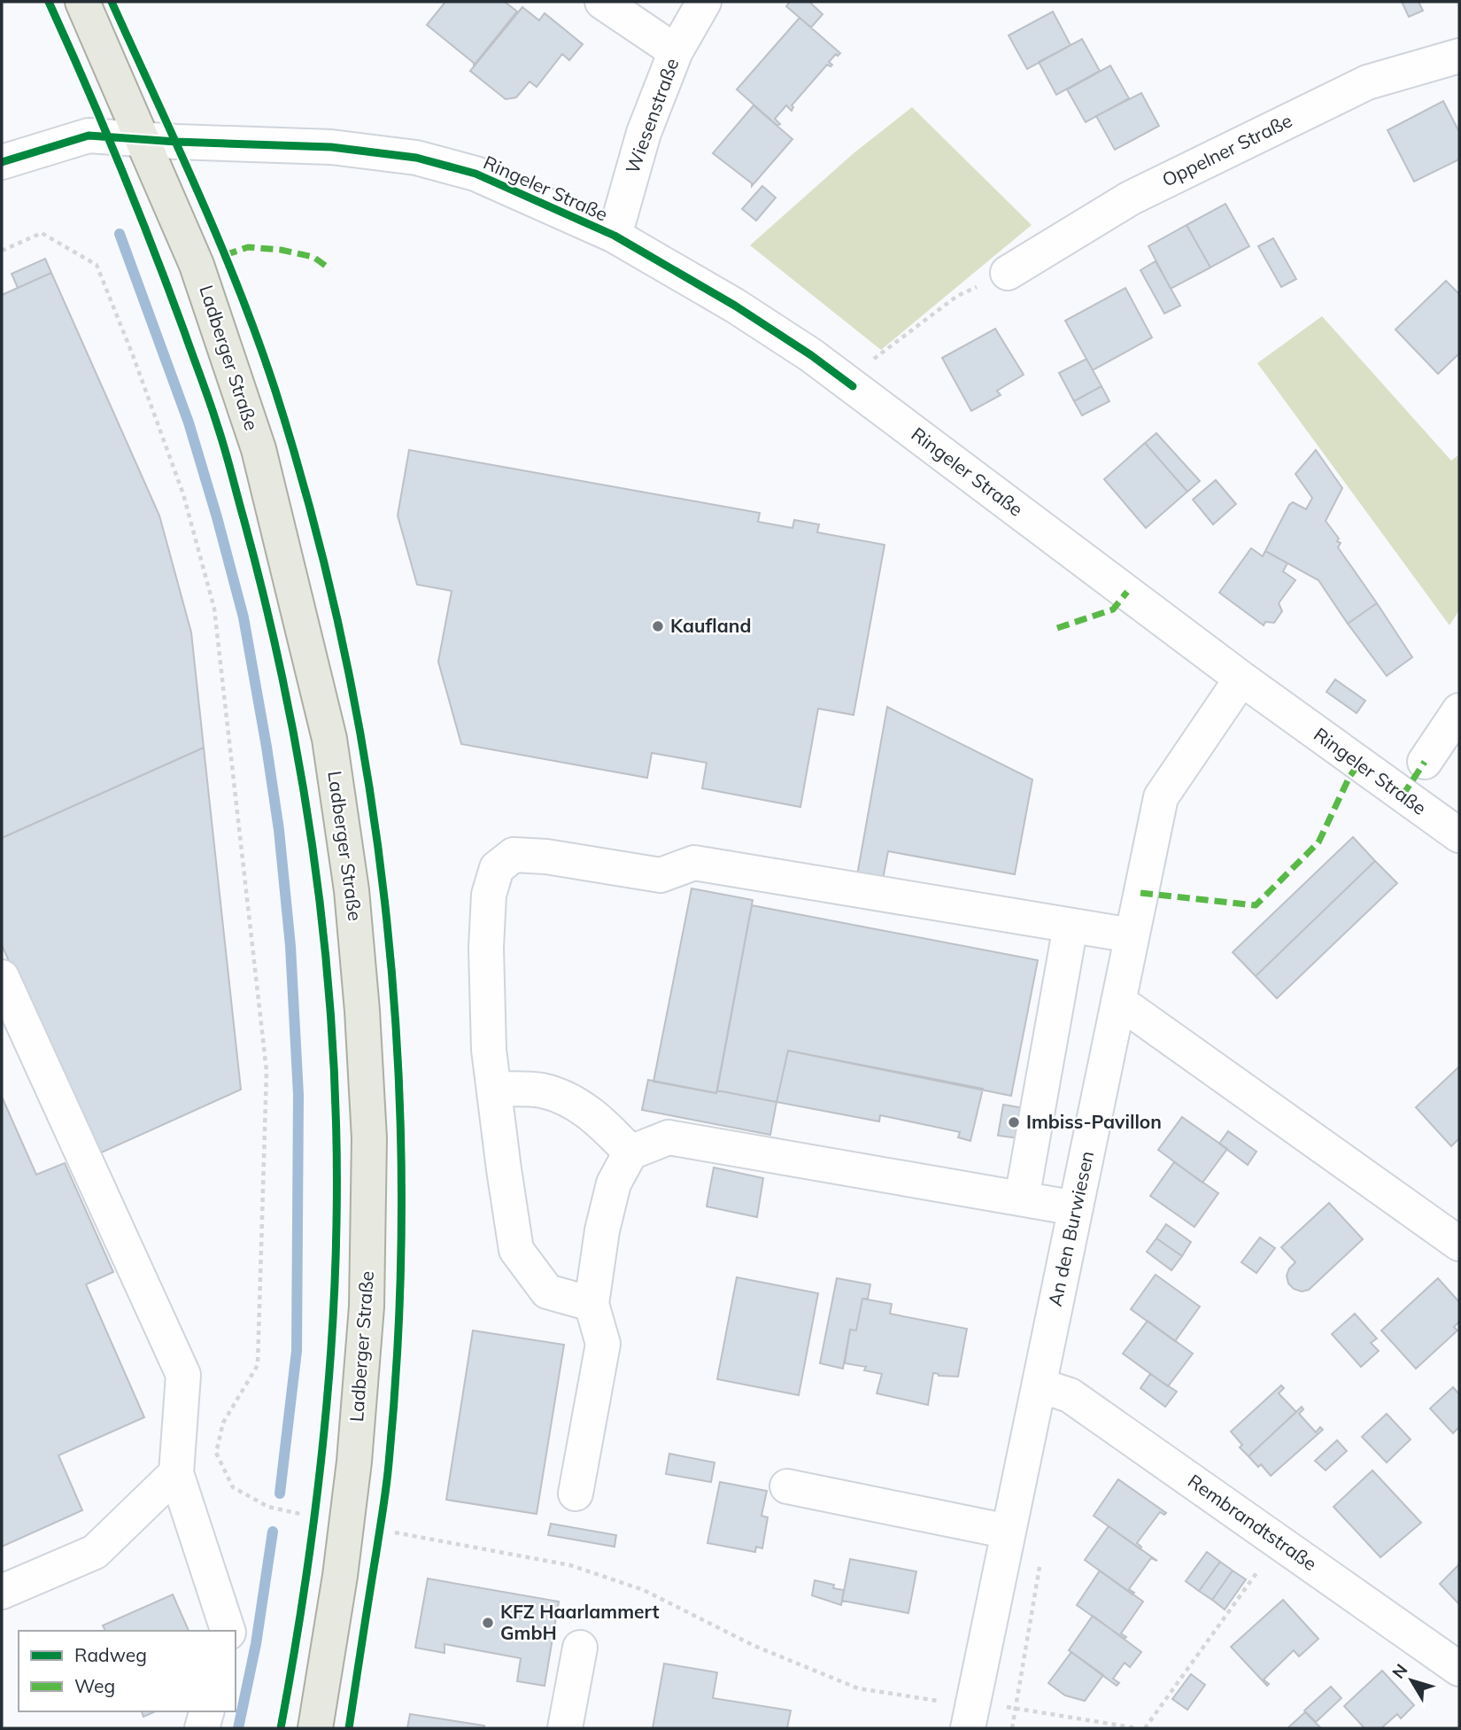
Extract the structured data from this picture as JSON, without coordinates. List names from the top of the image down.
{
  "streets": {
    "main road": ["Ladberger Straße"],
    "street": [
      "Wiesenstraße",
      "Oppelner Straße",
      "Ringeler Straße",
      "An den Burwiesen",
      "Rembrandtstraße"
    ]
  },
  "crossings": [
    ["Wiesenstraße", "Ringeler Straße"],
    ["Ringeler Straße", "Ladberger Straße"],
    ["Ringeler Straße", "An den Burwiesen"],
    ["An den Burwiesen", "Rembrandtstraße"]
  ],
  "places": ["Kaufland", "Imbiss-Pavillon", "KFZ Haarlammert GmbH"],
  "legend": ["Radweg", "Weg"],
  "north": "top left"
}
